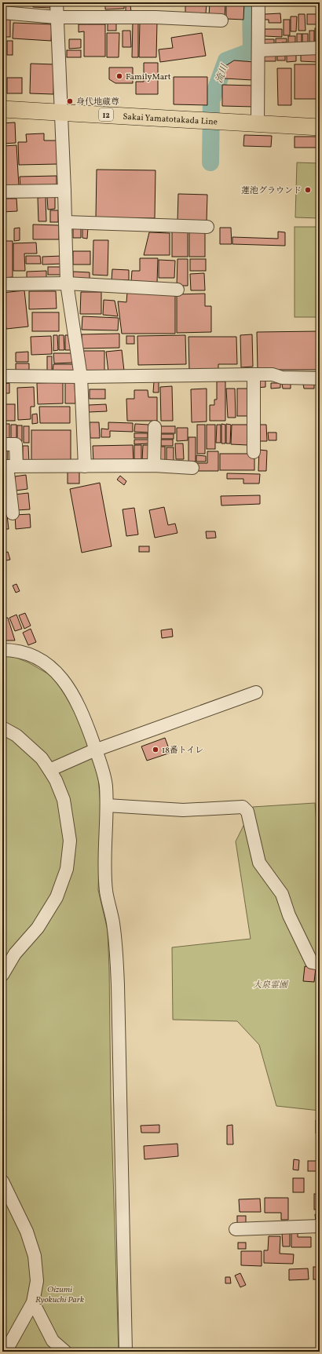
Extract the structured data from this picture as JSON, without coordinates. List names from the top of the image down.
{
  "streets": {
    "main road": ["12", "Sakai Yamatotakada Line"]
  },
  "water": ["流川"],
  "parks": ["大泉霊園", "Oizumi Ryokuchi Park"],
  "places": [
    "FamilyMart",
    "身代地蔵尊",
    "蓮池グラウンド",
    "18番トイレ"
  ]
}
